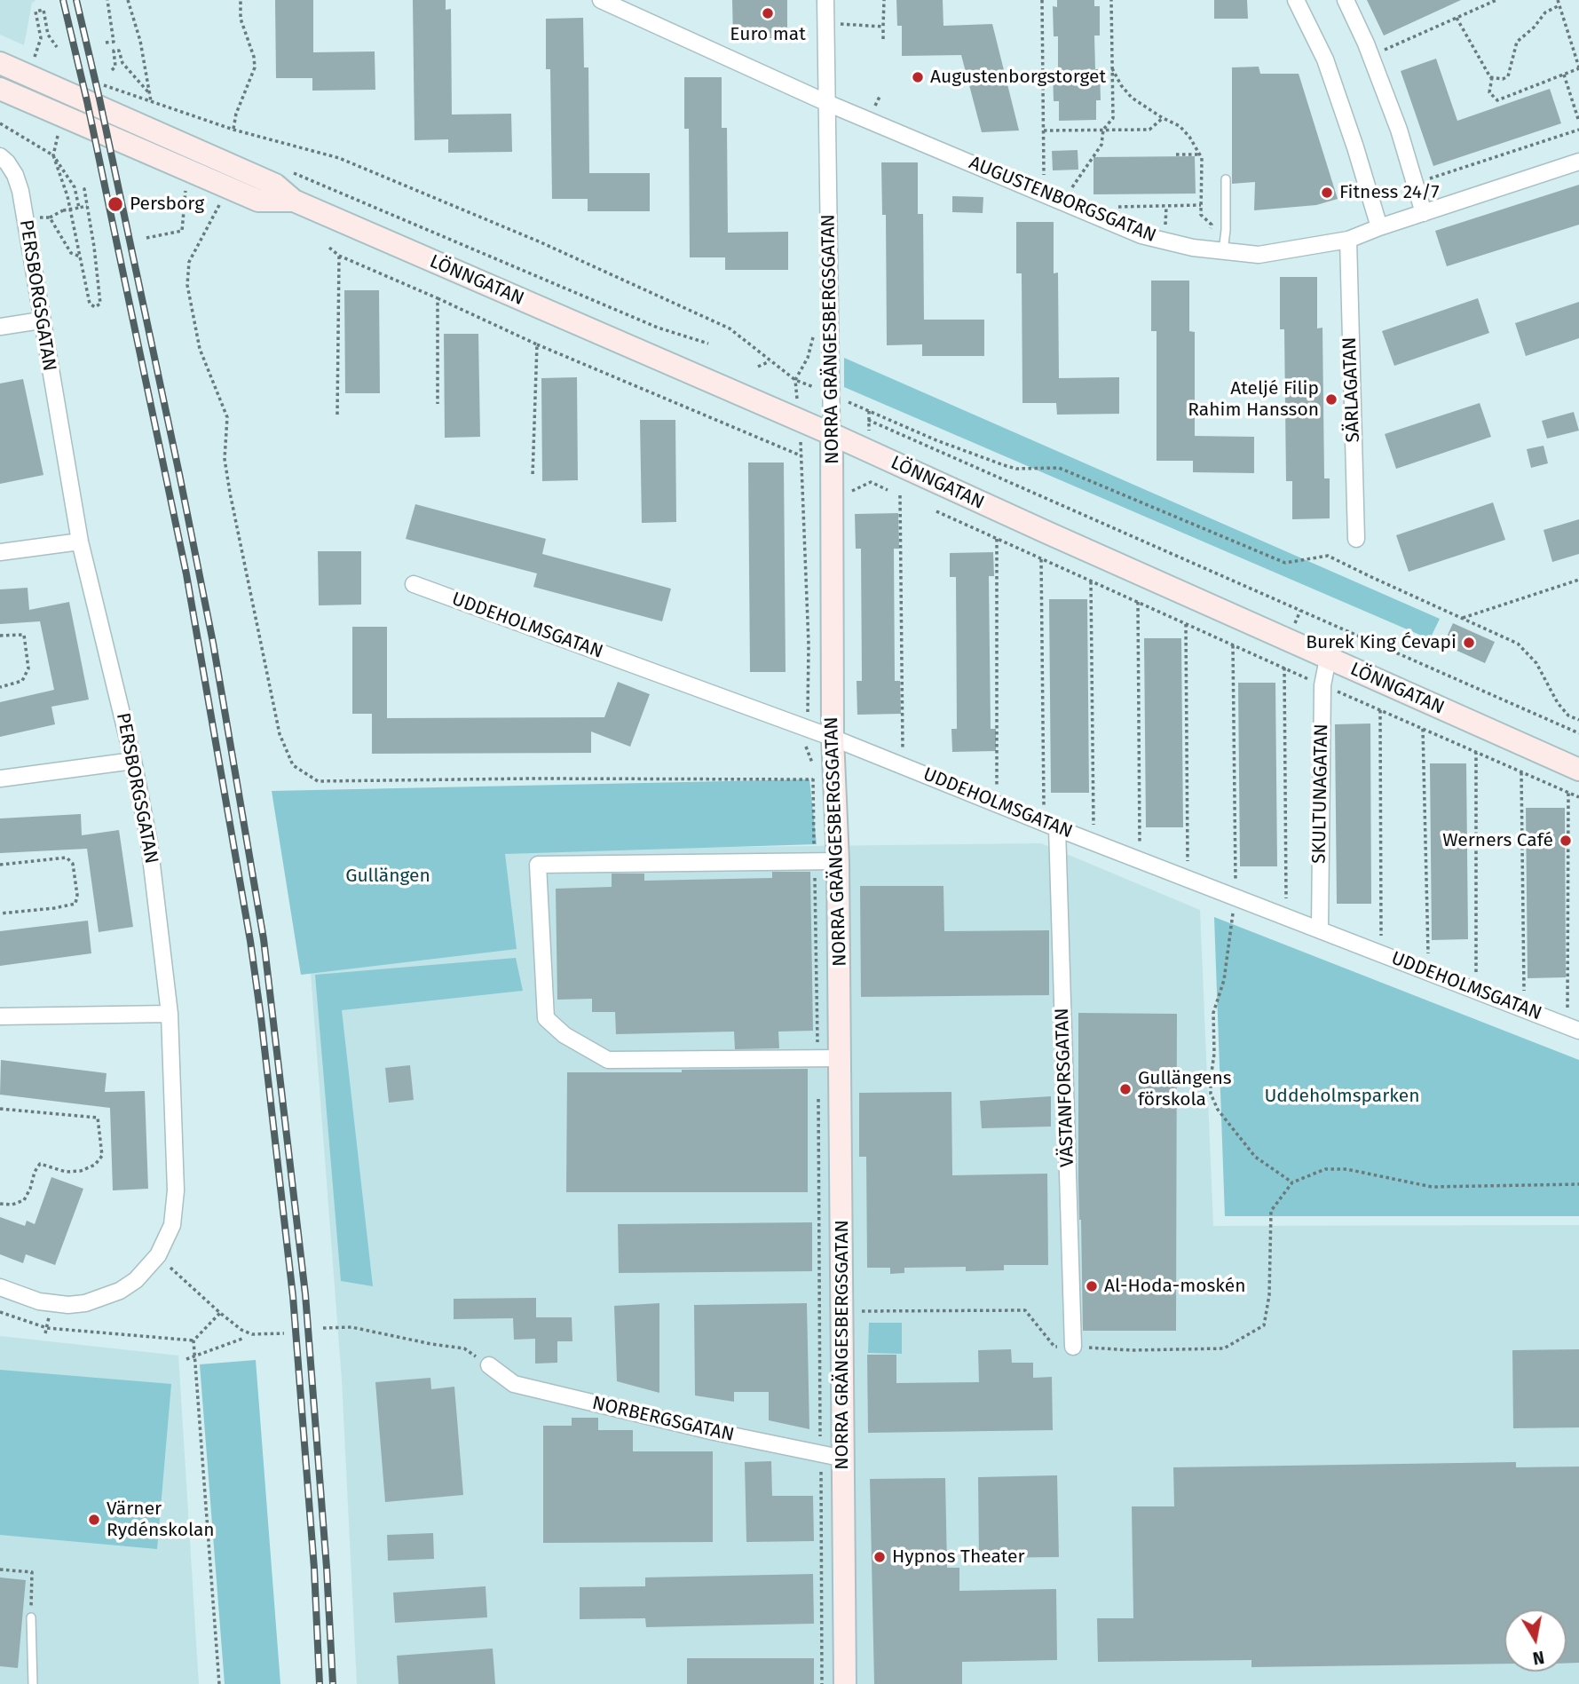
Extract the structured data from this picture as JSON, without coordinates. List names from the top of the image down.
{
  "streets": {
    "street": [
      "AUGUSTENBORGSGATAN",
      "LÖNNGATAN",
      "PERSBORGSGATAN",
      "NORRA GRÄNGESBERGSGATAN",
      "SÄRLAGATAN",
      "UDDEHOLMSGATAN",
      "SKULTUNAGATAN",
      "VÄSTANFORSGATAN",
      "NORBERGSGATAN"
    ]
  },
  "crossings": [
    ["AUGUSTENBORGSGATAN", "NORRA GRÄNGESBERGSGATAN"],
    ["AUGUSTENBORGSGATAN", "SÄRLAGATAN"],
    ["LÖNNGATAN", "NORRA GRÄNGESBERGSGATAN"],
    ["LÖNNGATAN", "SKULTUNAGATAN"],
    ["NORRA GRÄNGESBERGSGATAN", "UDDEHOLMSGATAN"],
    ["NORRA GRÄNGESBERGSGATAN", "NORBERGSGATAN"],
    ["UDDEHOLMSGATAN", "SKULTUNAGATAN"],
    ["UDDEHOLMSGATAN", "VÄSTANFORSGATAN"]
  ],
  "parks": ["Gullängen", "Uddeholmsparken"],
  "places": [
    "Euro mat",
    "Augustenborgstorget",
    "Fitness 24/7",
    "Persborg",
    "Ateljé Filip Rahim Hansson",
    "Burek King Ćevapi",
    "Werners Café",
    "Gullängens förskola",
    "Al-Hoda-moskén",
    "Värner Rydénskolan",
    "Hypnos Theater"
  ],
  "north": "bottom"
}
